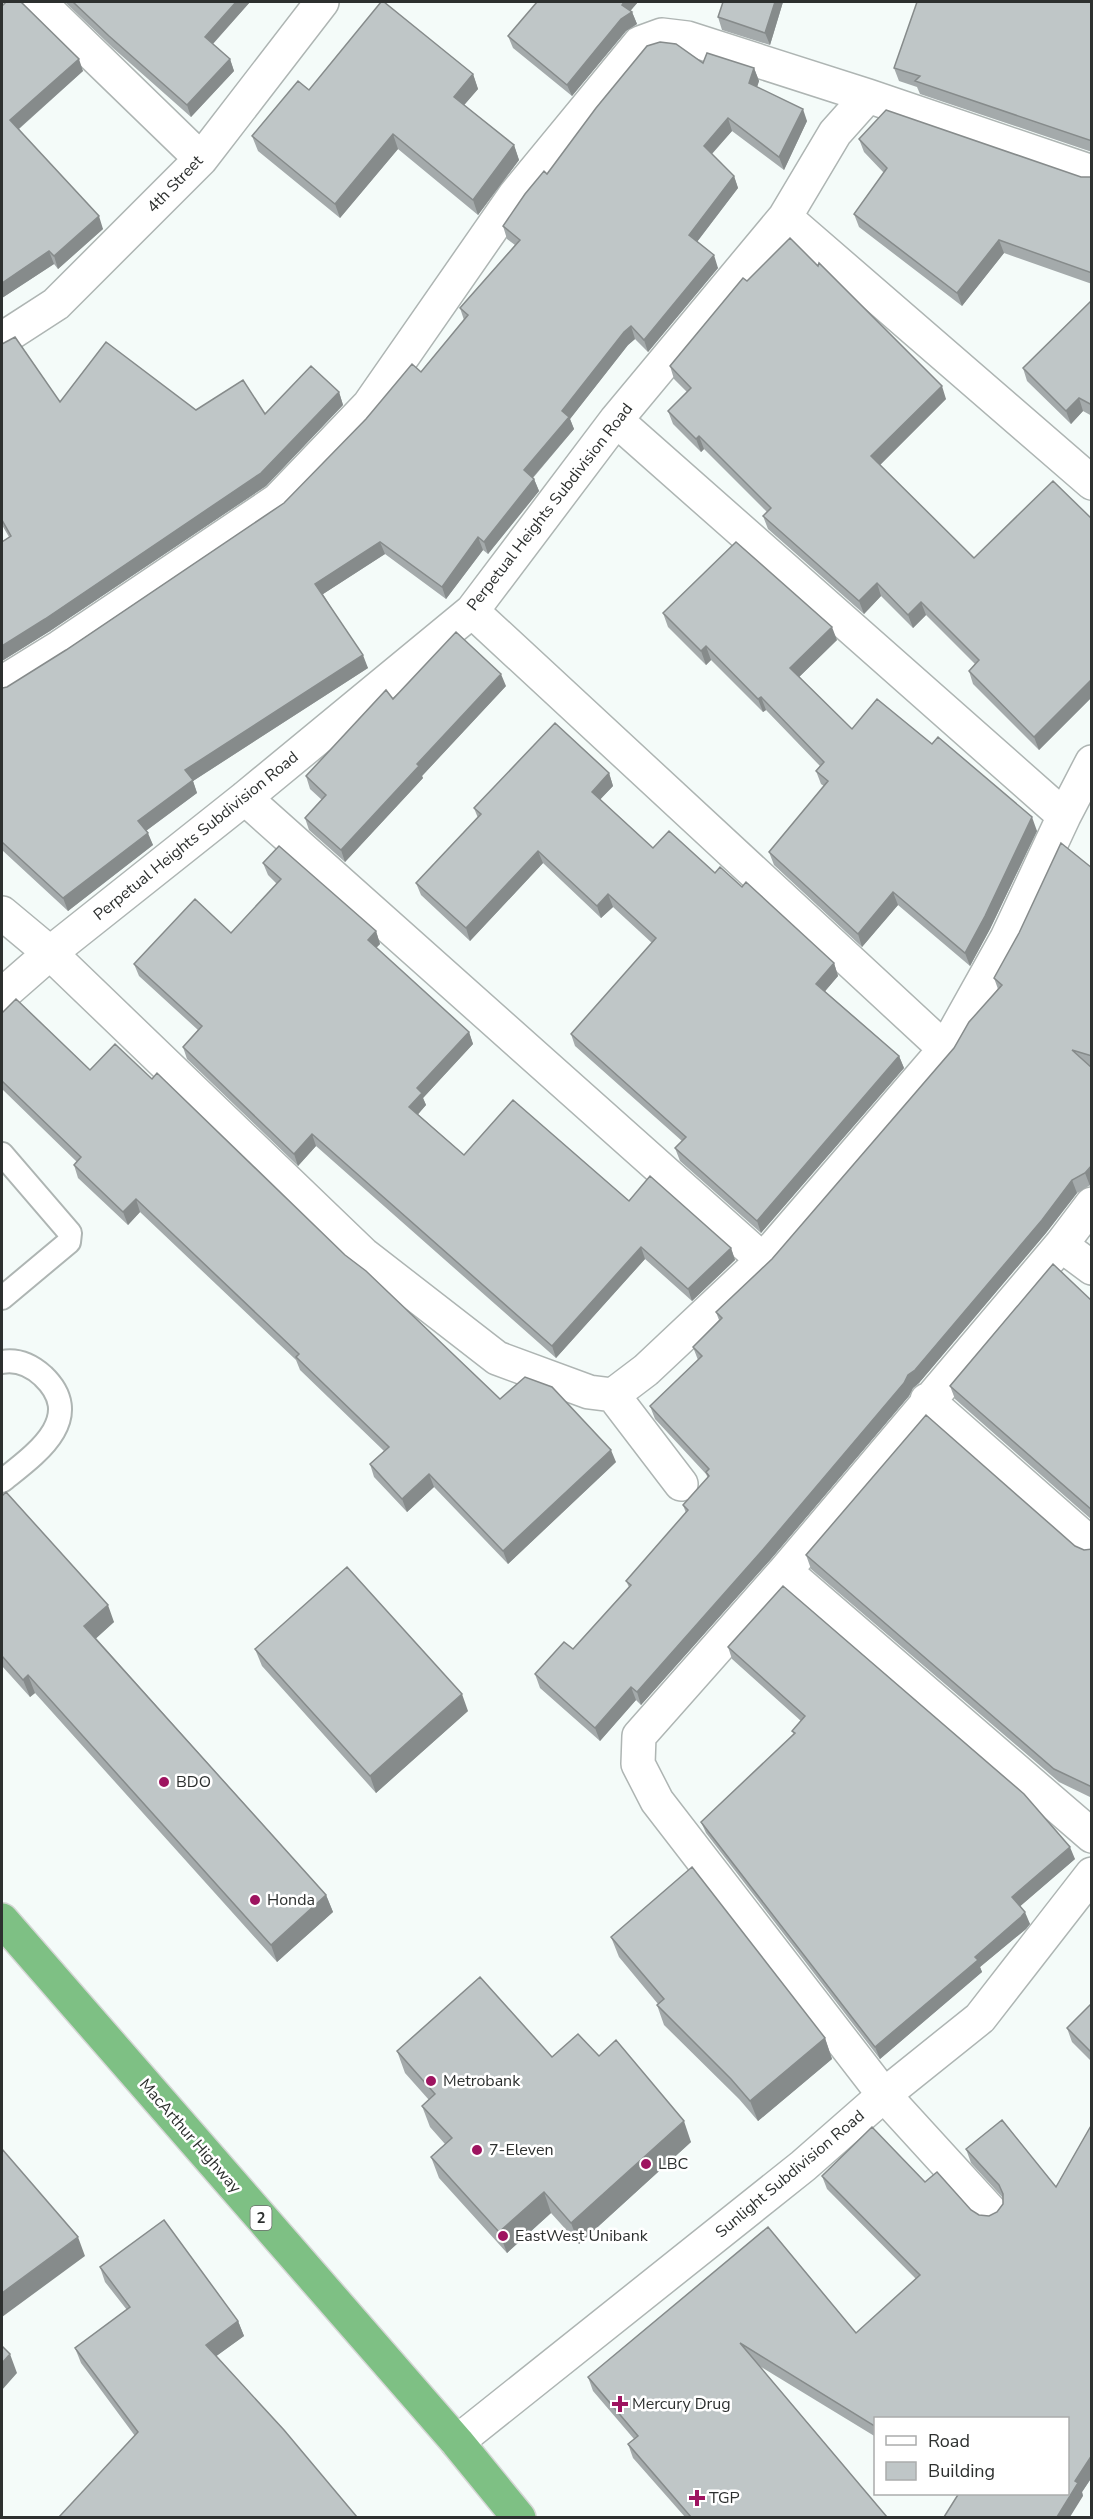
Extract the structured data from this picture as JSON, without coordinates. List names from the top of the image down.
{
  "streets": {
    "highway": ["MacArthur Highway", "2"],
    "street": ["4th Street", "Perpetual Heights Subdivision Road", "Sunlight Subdivision Road"]
  },
  "crossings": [
    ["MacArthur Highway", "Sunlight Subdivision Road"]
  ],
  "places": {
    "other": [
      "BDO",
      "Honda",
      "Metrobank",
      "7-Eleven",
      "LBC",
      "EastWest Unibank"
    ],
    "health": ["Mercury Drug", "TGP"]
  },
  "legend": ["Road", "Building"]
}
